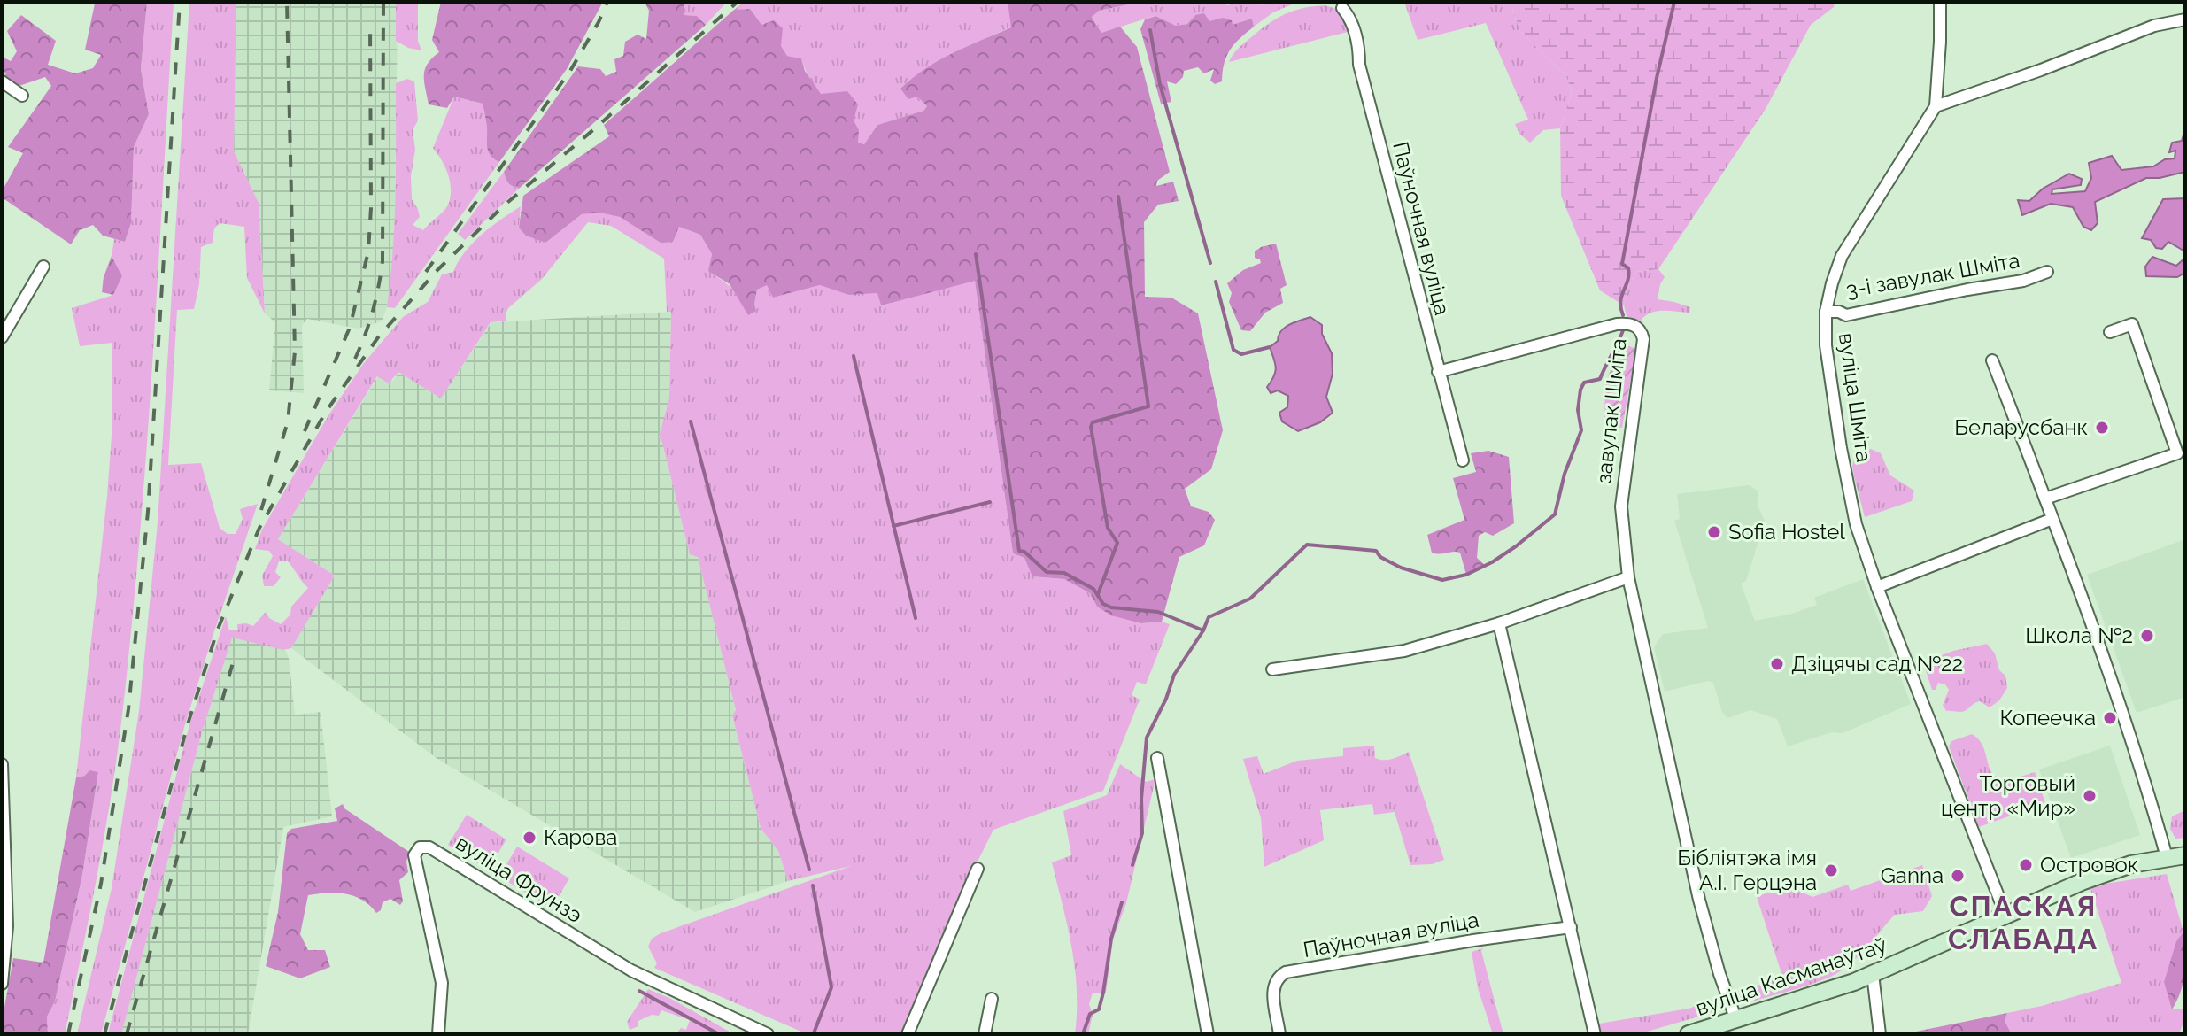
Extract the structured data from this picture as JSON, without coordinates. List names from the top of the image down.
{
  "streets": {
    "main road": ["вуліца Касманаўтаў"],
    "street": [
      "Паўночная вуліца",
      "3-і завулак Шміта",
      "вуліца Шміта",
      "завулак Шміта",
      "вуліца Фрунзэ"
    ]
  },
  "crossings": [
    ["Паўночная вуліца", "завулак Шміта"],
    ["3-і завулак Шміта", "вуліца Шміта"],
    ["вуліца Шміта", "вуліца Касманаўтаў"],
    ["завулак Шміта", "вуліца Касманаўтаў"]
  ],
  "districts": ["СПАСКАЯ СЛАБАДА"],
  "places": [
    "Беларусбанк",
    "Sofia Hostel",
    "Школа №2",
    "Дзіцячы сад №22",
    "Копеечка",
    "Торговый центр «Мир»",
    "Карова",
    "Островок",
    "Бібліятэка імя А.І. Герцэна",
    "Ganna"
  ]
}
